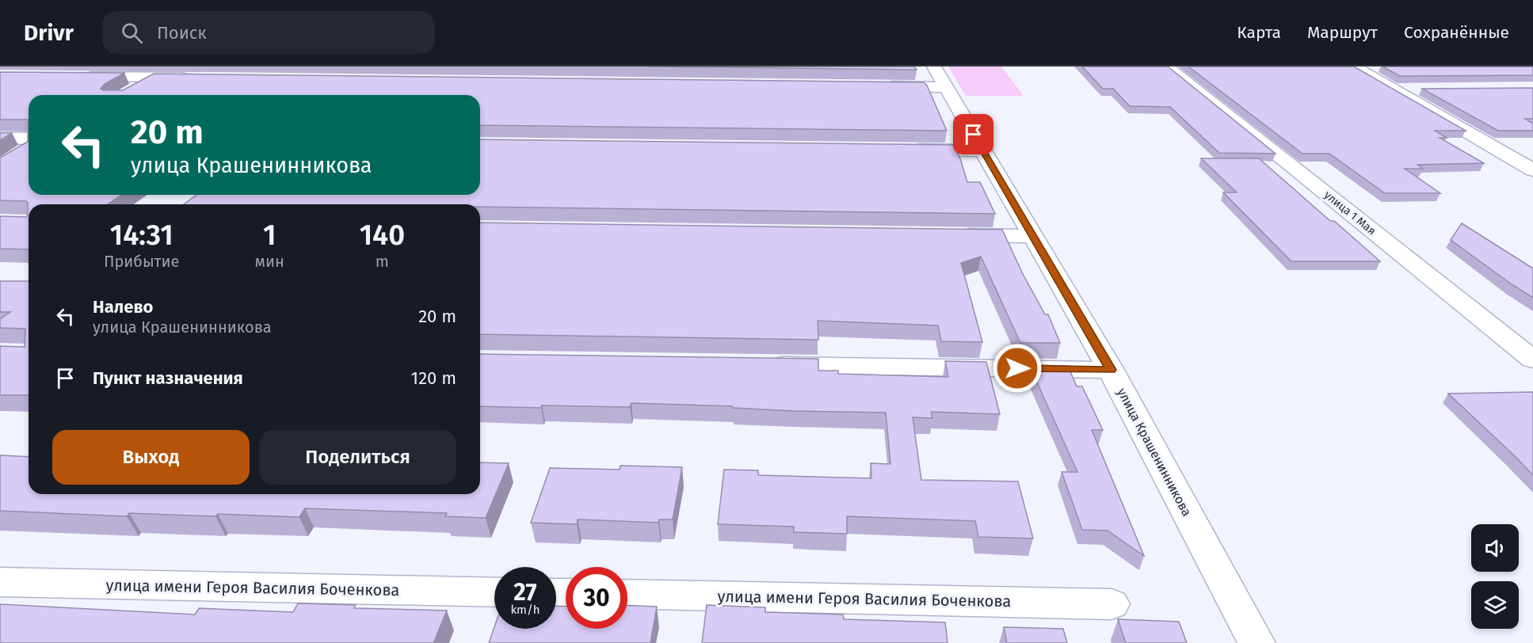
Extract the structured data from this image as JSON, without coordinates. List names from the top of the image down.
{
  "streets": {
    "street": ["улица 1 Мая", "улица Крашенинникова", "улица имени Героя Василия Боченкова"]
  },
  "page": {
    "header": "Drivr",
    "search": "Поиск",
    "nav": ["Карта", "Маршрут", "Сохранённые"],
    "turn": ["20 m", "улица Крашенинникова"],
    "eta": [
      "14:31",
      "Прибытие",
      "1",
      "мин",
      "140",
      "m"
    ],
    "list": [
      {
        "name": "Налево",
        "note": "улица Крашенинникова",
        "value": "20 m"
      },
      {
        "name": "Пункт назначения",
        "value": "120 m"
      }
    ],
    "buttons": ["Выход", "Поделиться"],
    "speed": "27 km/h",
    "limit": "30"
  }
}
